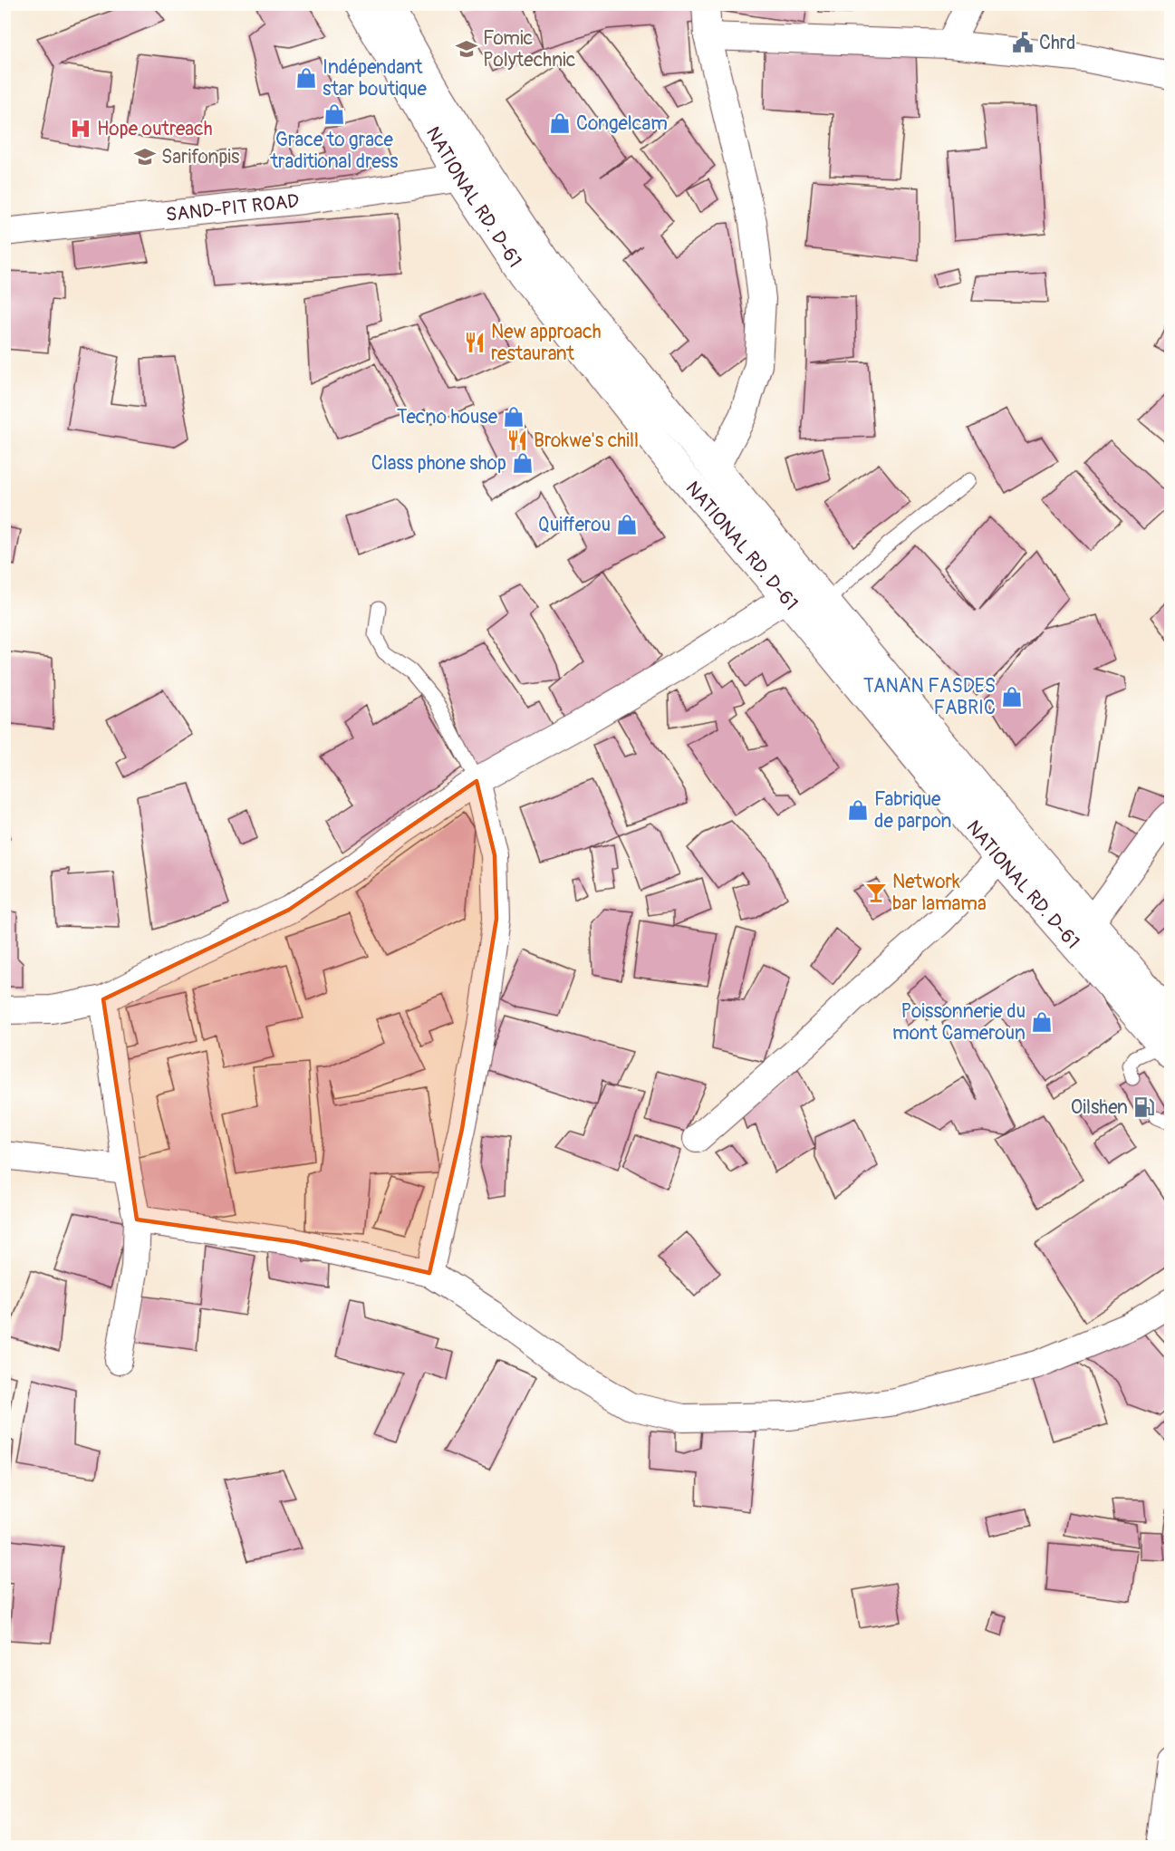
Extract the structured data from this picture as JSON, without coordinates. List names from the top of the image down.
{
  "streets": {
    "highway": ["NATIONAL RD. D-61"],
    "street": ["SAND-PIT ROAD"]
  },
  "crossings": [
    ["NATIONAL RD. D-61", "SAND-PIT ROAD"]
  ],
  "places": {
    "public building": ["Chrd"],
    "school or university": ["Fomic Polytechnic", "Sarifonpis"],
    "shop": [
      "Indépendant star boutique",
      "Grace to grace traditional dress",
      "Congelcam",
      "Tecno house",
      "Class phone shop",
      "Quifferou",
      "TANAN FASDES FABRIC",
      "Fabrique de parpon",
      "Poissonnerie du mont Cameroun"
    ],
    "hospital": ["Hope outreach"],
    "restaurant": ["New approach restaurant", "Brokwe's chill"],
    "bar": ["Network bar lamama"],
    "fuel station": ["Oilshen"]
  }
}
